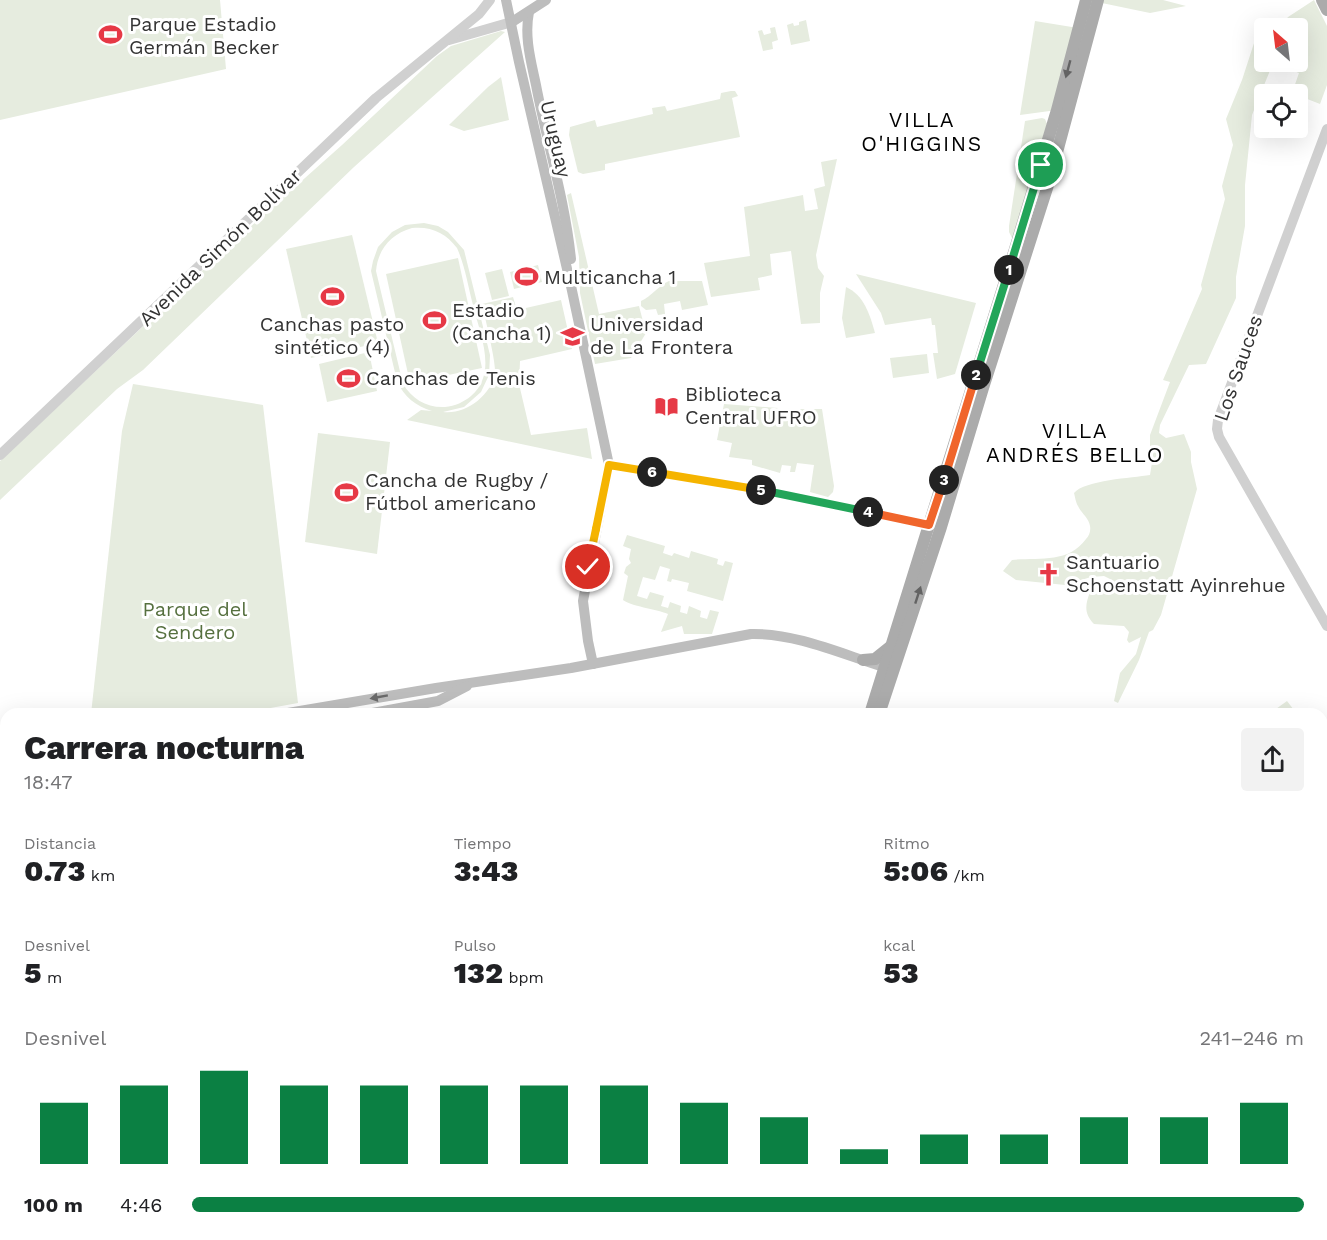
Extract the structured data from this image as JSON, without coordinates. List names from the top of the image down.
{
  "streets": {
    "main road": ["Uruguay"],
    "street": ["Avenida Simón Bolívar", "Los Sauces"]
  },
  "crossings": [
    ["Uruguay", "Avenida Simón Bolívar"]
  ],
  "districts": ["VILLA O'HIGGINS", "VILLA ANDRÉS BELLO"],
  "parks": ["Parque del Sendero"],
  "places": {
    "sports": [
      "Parque Estadio Germán Becker",
      "Multicancha 1",
      "Canchas pasto sintético (4)",
      "Estadio (Cancha 1)",
      "Canchas de Tenis",
      "Cancha de Rugby / Fútbol americano"
    ],
    "school or university": ["Universidad de La Frontera"],
    "library": ["Biblioteca Central UFRO"],
    "church": ["Santuario Schoenstatt Ayinrehue"]
  },
  "north": "top left",
  "page": {
    "pins": [
      "1",
      "2",
      "6",
      "3",
      "5",
      "4"
    ],
    "heading": ["Carrera nocturna", "18:47"],
    "stats": [
      ["Distancia", "0.73 km"],
      ["Tiempo", "3:43"],
      ["Ritmo", "5:06 /km"],
      ["Desnivel", "5 m"],
      ["Pulso", "132 bpm"],
      ["kcal", "53"]
    ],
    "chart": ["Desnivel", "241–246 m"],
    "list": [
      {
        "name": "100 m",
        "note": "4:46"
      }
    ]
  }
}
